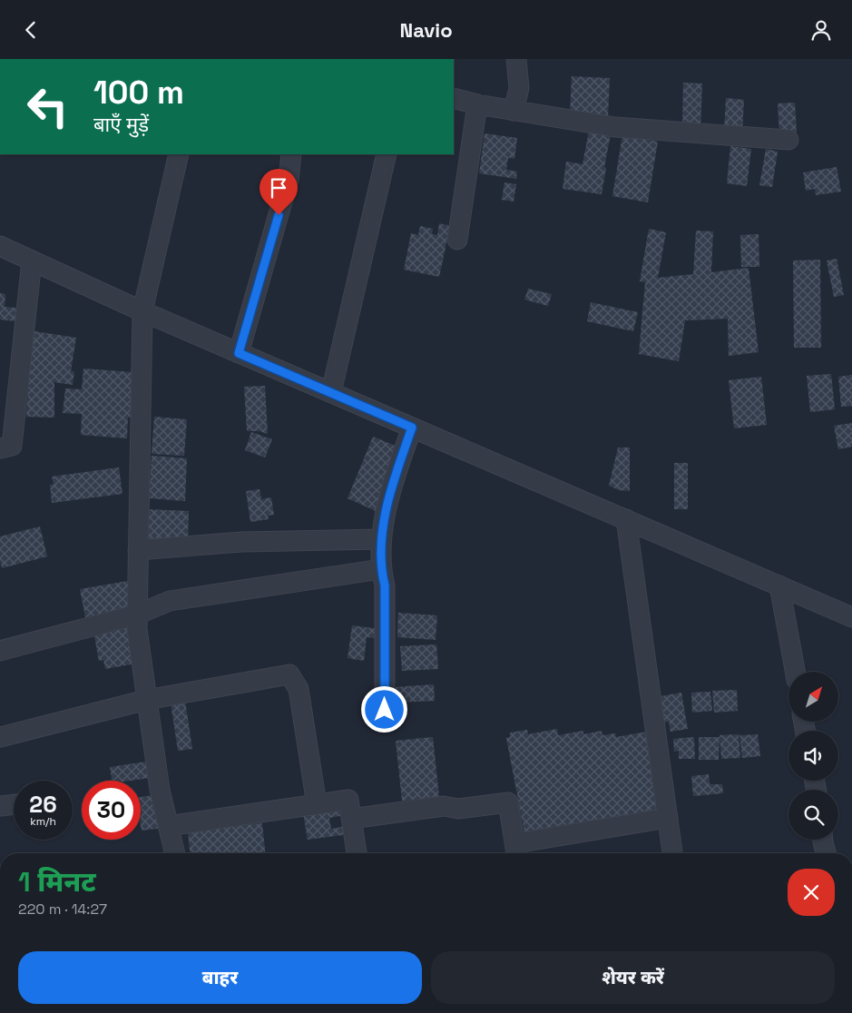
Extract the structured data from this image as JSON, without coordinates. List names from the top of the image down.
{
  "north": "top right",
  "page": {
    "header": "Navio",
    "turn": ["100 m", "बाएँ मुड़ें"],
    "speed": "26 km/h",
    "limit": "30",
    "heading": ["1 मिनट", "220 m · 14:27"],
    "buttons": ["बाहर", "शेयर करें"]
  }
}
